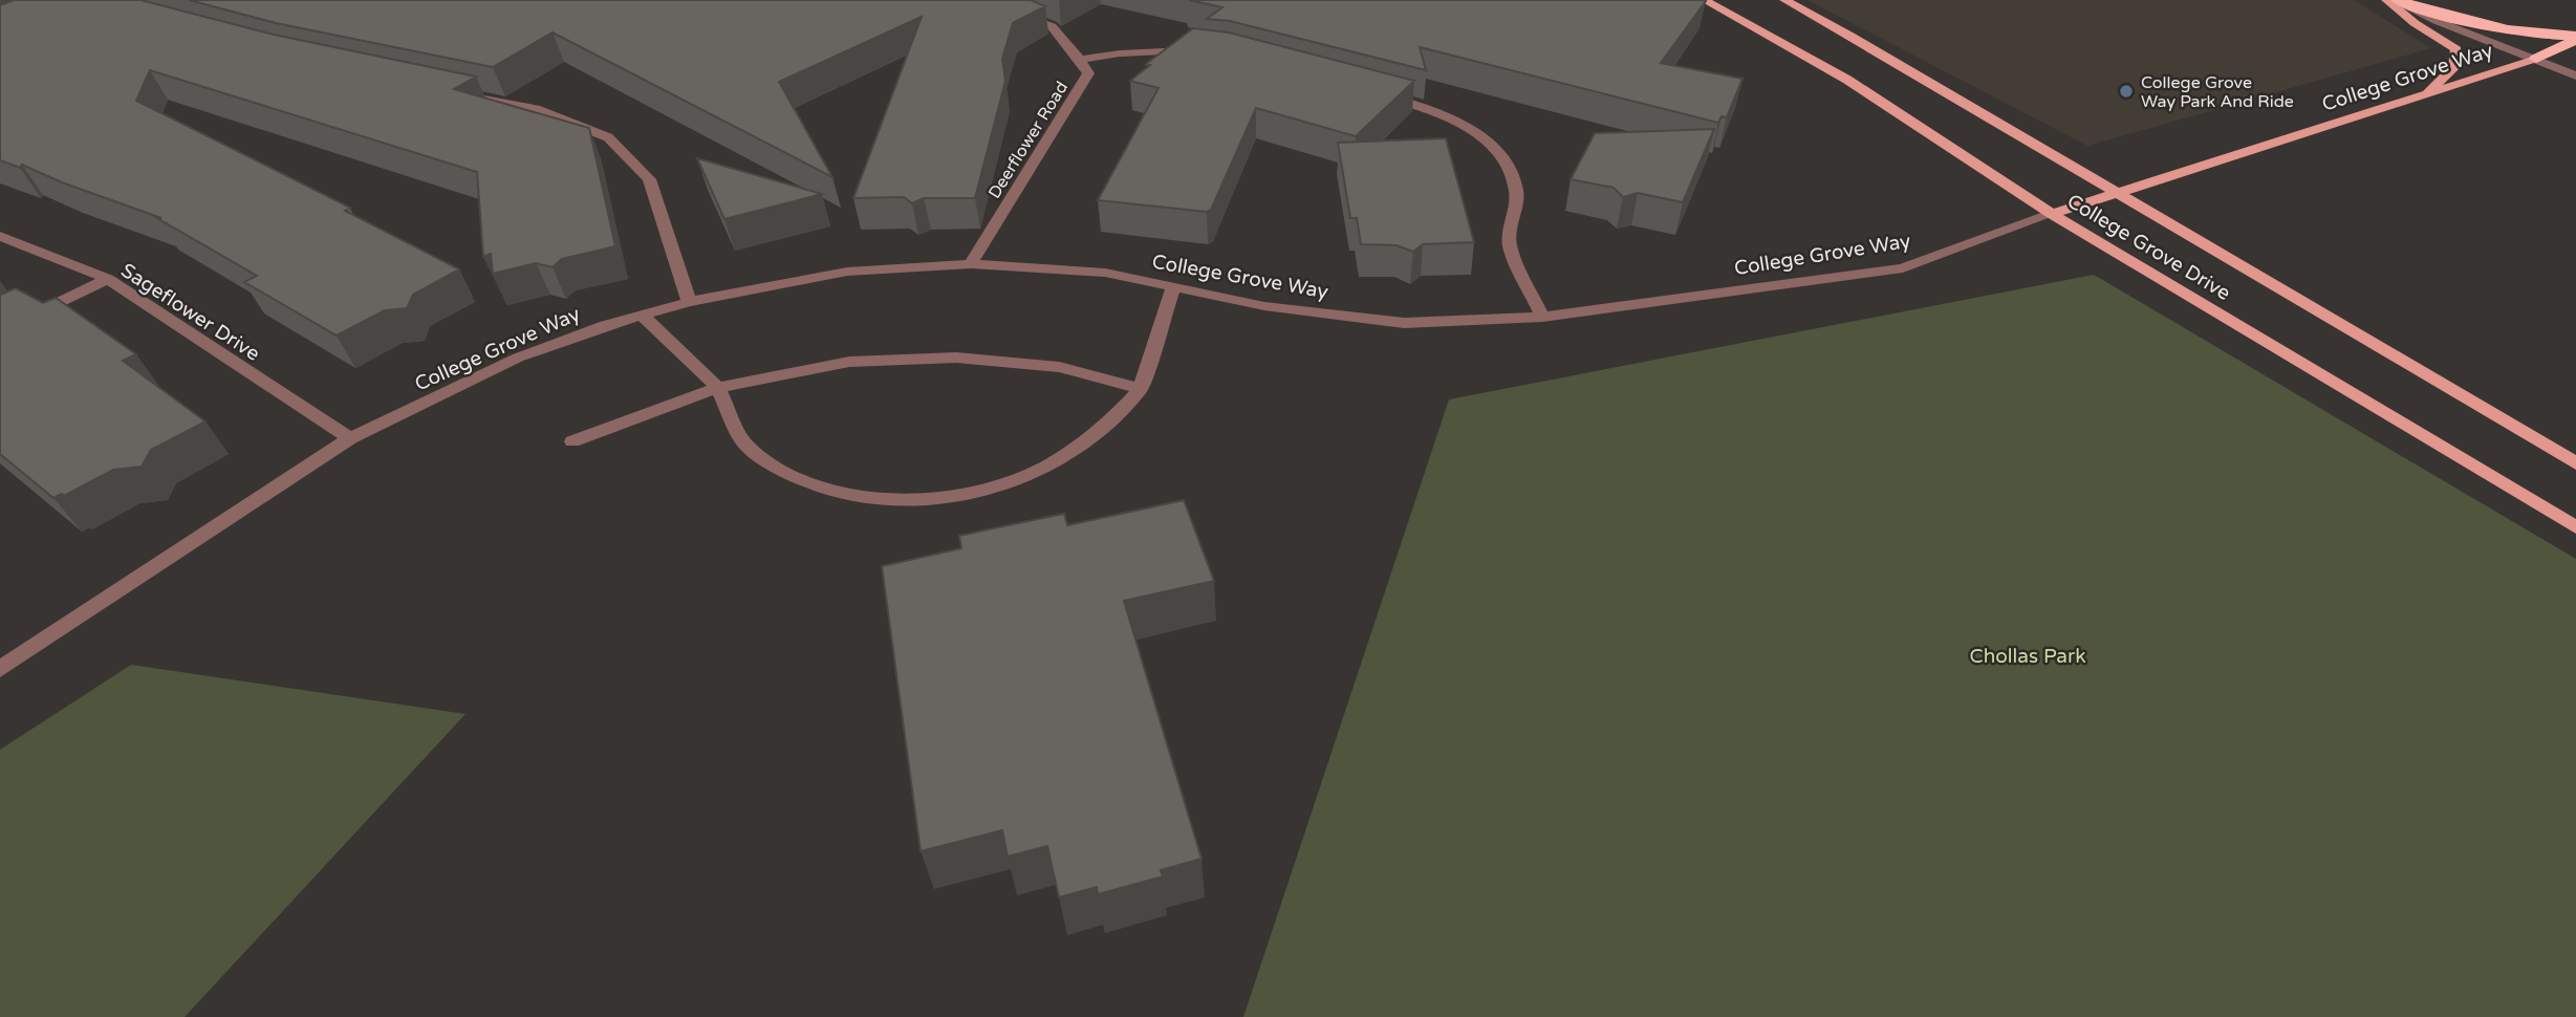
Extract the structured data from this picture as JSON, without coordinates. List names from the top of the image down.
{
  "streets": {
    "main road": ["College Grove Way", "College Grove Drive"],
    "street": ["Deerflower Road", "Sageflower Drive"]
  },
  "crossings": [
    ["College Grove Way", "Deerflower Road"],
    ["College Grove Way", "College Grove Drive"],
    ["College Grove Way", "Sageflower Drive"]
  ],
  "parks": ["Chollas Park"],
  "places": ["College Grove Way Park And Ride"]
}
